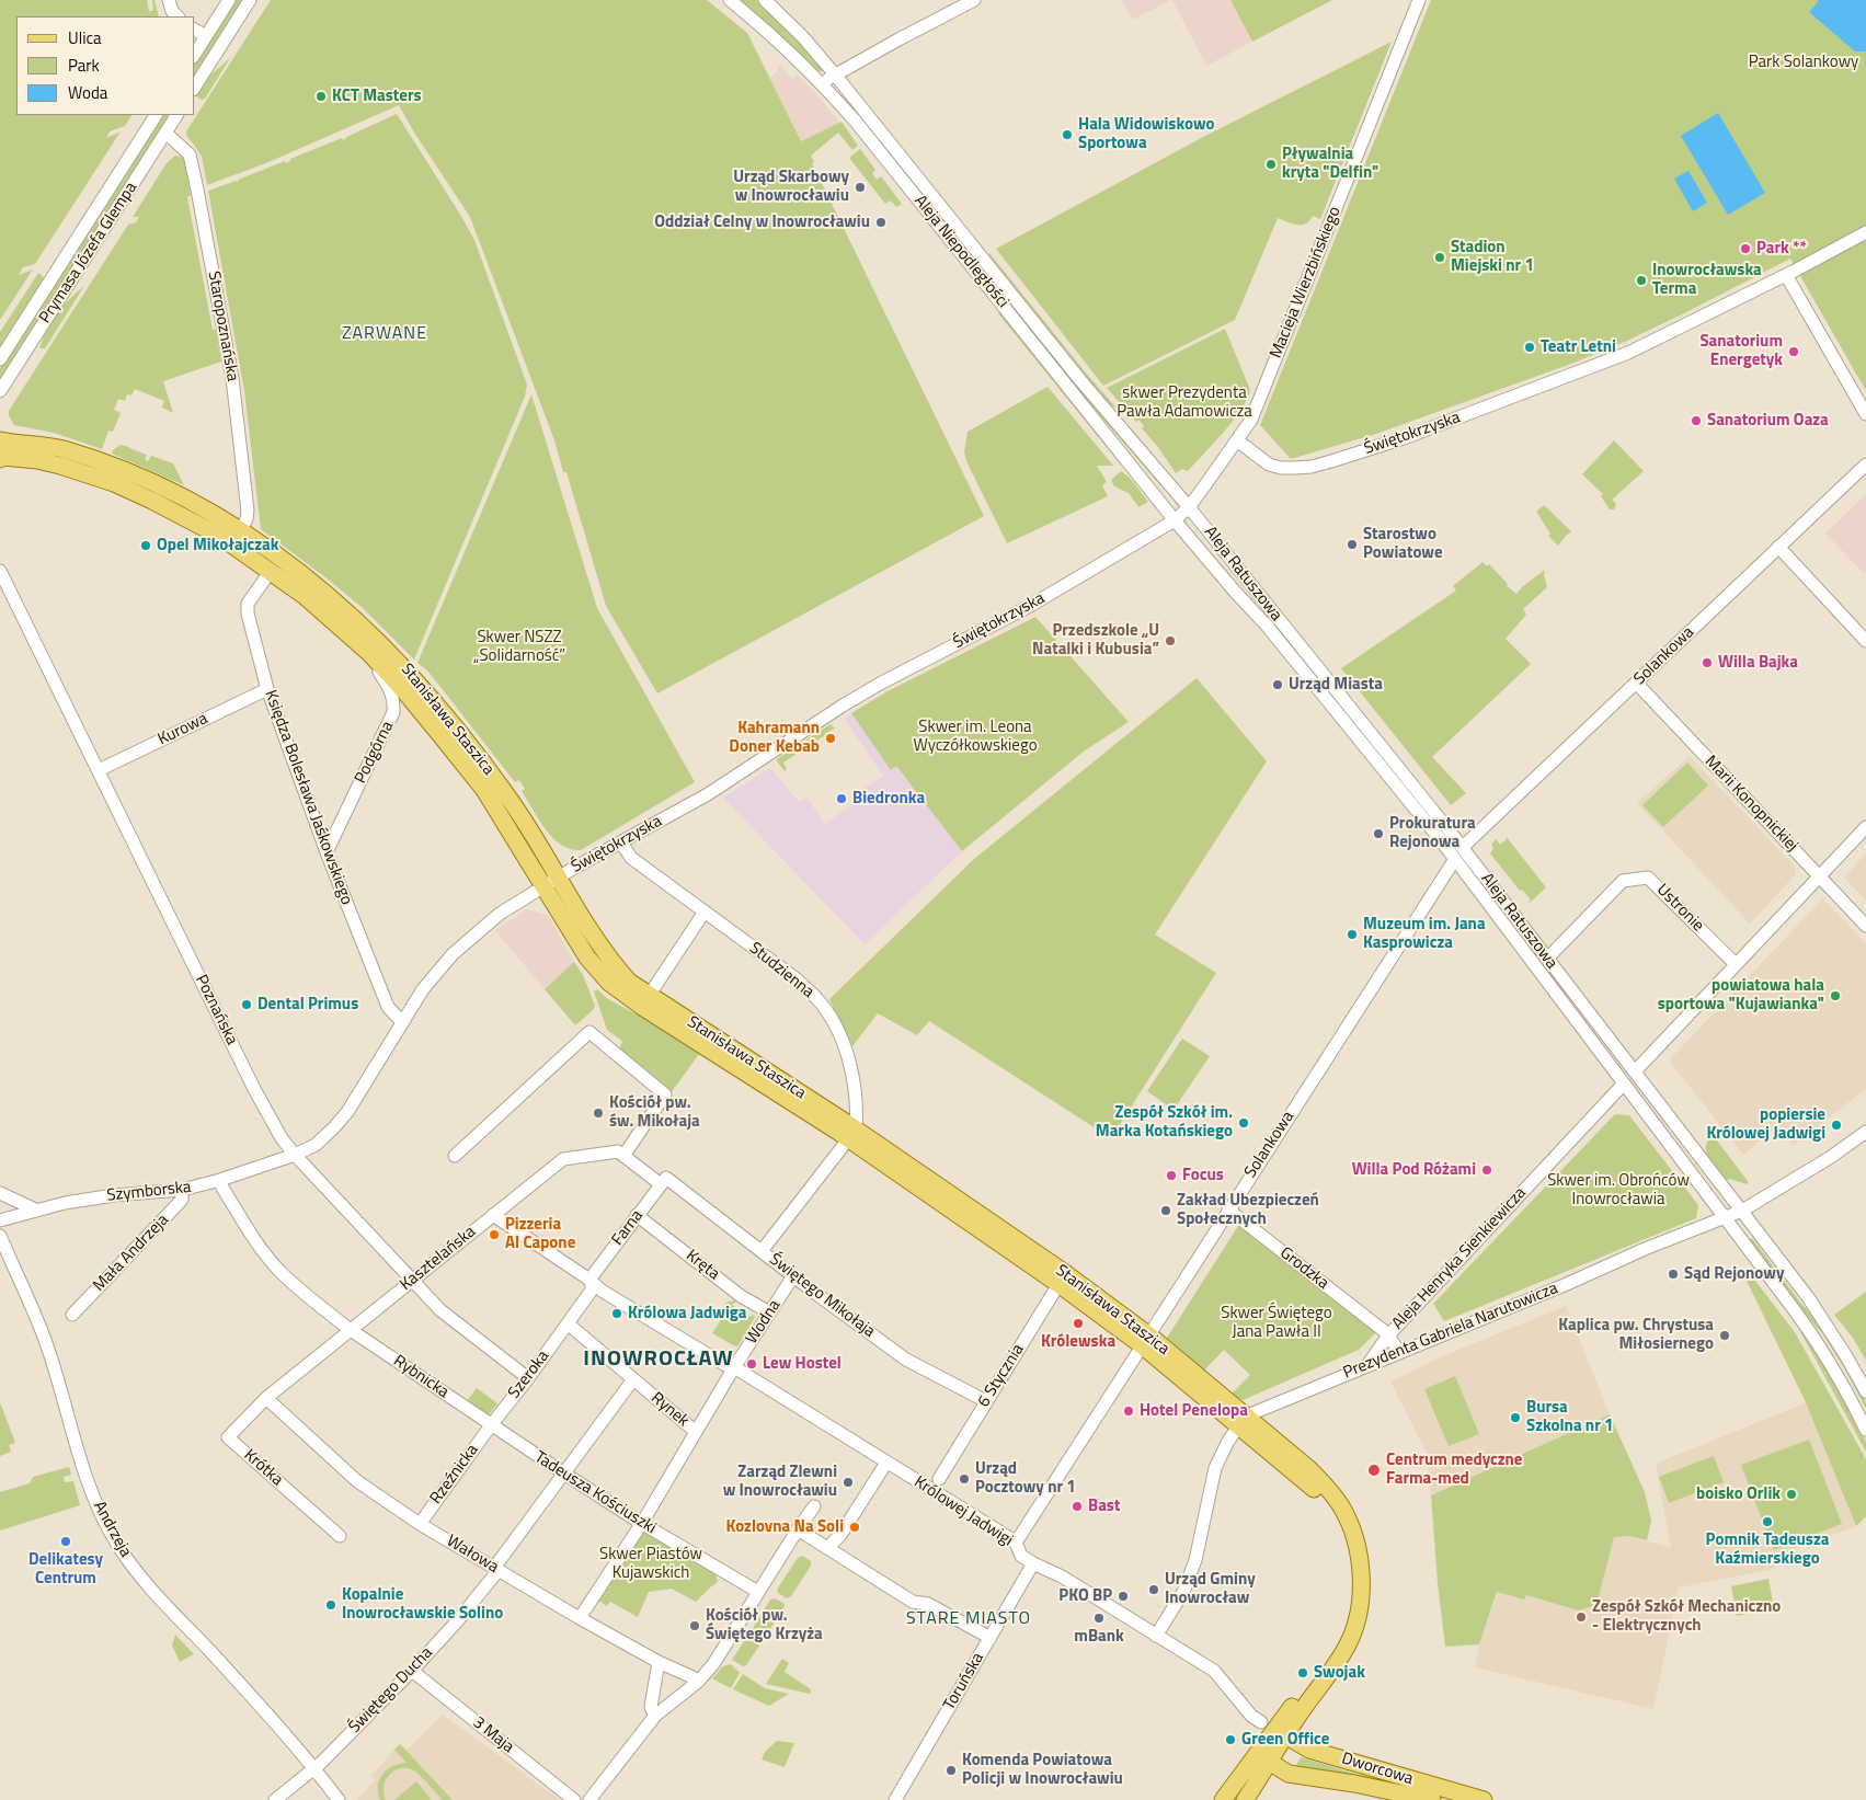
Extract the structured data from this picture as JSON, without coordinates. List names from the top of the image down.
{
  "streets": {
    "main road": ["Stanisława Staszica", "Dworcowa"],
    "street": [
      "Aleja Niepodległości",
      "Prymasa Józefa Glempa",
      "Macieja Wierzbińskiego",
      "Staropoznańska",
      "Świętokrzyska",
      "Aleja Ratuszowa",
      "Solankowa",
      "Kurowa",
      "Podgórna",
      "Księdza Bolesława Jaśkowskiego",
      "Marii Konopnickiej",
      "Ustronie",
      "Studzienna",
      "Poznańska",
      "Szymborska",
      "Farna",
      "Mała Andrzeja",
      "Kasztelańska",
      "Aleja Henryka Sienkiewicza",
      "Kręta",
      "Grodzka",
      "Świętego Mikołaja",
      "Wodna",
      "Prezydenta Gabriela Narutowicza",
      "Szeroka",
      "6 Stycznia",
      "Rybnicka",
      "Rynek",
      "Krótka",
      "Rzeźnicka",
      "Tadeusza Kościuszki",
      "Królowej Jadwigi",
      "Andrzeja",
      "Wałowa",
      "Toruńska",
      "Świętego Ducha",
      "3 Maja"
    ]
  },
  "crossings": [
    ["Aleja Niepodległości", "Świętokrzyska"],
    ["Aleja Niepodległości", "Aleja Ratuszowa"],
    ["Prymasa Józefa Glempa", "Staropoznańska"],
    ["Macieja Wierzbińskiego", "Świętokrzyska"],
    ["Staropoznańska", "Stanisława Staszica"],
    ["Świętokrzyska", "Aleja Ratuszowa"],
    ["Świętokrzyska", "Stanisława Staszica"],
    ["Świętokrzyska", "Księdza Bolesława Jaśkowskiego"],
    ["Świętokrzyska", "Studzienna"],
    ["Świętokrzyska", "Poznańska"],
    ["Świętokrzyska", "Szymborska"],
    ["Aleja Ratuszowa", "Solankowa"],
    ["Aleja Ratuszowa", "Ustronie"],
    ["Aleja Ratuszowa", "Aleja Henryka Sienkiewicza"],
    ["Aleja Ratuszowa", "Prezydenta Gabriela Narutowicza"],
    ["Solankowa", "Stanisława Staszica"],
    ["Solankowa", "Marii Konopnickiej"],
    ["Solankowa", "Grodzka"],
    ["Solankowa", "Królowej Jadwigi"],
    ["Stanisława Staszica", "Podgórna"],
    ["Stanisława Staszica", "Księdza Bolesława Jaśkowskiego"],
    ["Stanisława Staszica", "Studzienna"],
    ["Stanisława Staszica", "Prezydenta Gabriela Narutowicza"],
    ["Stanisława Staszica", "6 Stycznia"],
    ["Stanisława Staszica", "Królowej Jadwigi"],
    ["Stanisława Staszica", "Dworcowa"],
    ["Kurowa", "Księdza Bolesława Jaśkowskiego"],
    ["Kurowa", "Poznańska"],
    ["Podgórna", "Księdza Bolesława Jaśkowskiego"],
    ["Poznańska", "Szymborska"],
    ["Poznańska", "Kasztelańska"],
    ["Poznańska", "Szeroka"],
    ["Szymborska", "Mała Andrzeja"],
    ["Szymborska", "Rybnicka"],
    ["Farna", "Kręta"],
    ["Farna", "Świętego Mikołaja"],
    ["Kasztelańska", "Świętego Mikołaja"],
    ["Kasztelańska", "Rybnicka"],
    ["Kasztelańska", "Krótka"],
    ["Kasztelańska", "Wałowa"],
    ["Aleja Henryka Sienkiewicza", "Grodzka"],
    ["Aleja Henryka Sienkiewicza", "Prezydenta Gabriela Narutowicza"],
    ["Kręta", "Wodna"],
    ["Grodzka", "Prezydenta Gabriela Narutowicza"],
    ["Świętego Mikołaja", "Wodna"],
    ["Świętego Mikołaja", "6 Stycznia"],
    ["Wodna", "Rynek"],
    ["Wodna", "Królowej Jadwigi"],
    ["Szeroka", "Rybnicka"],
    ["Szeroka", "Rynek"],
    ["Szeroka", "Rzeźnicka"],
    ["Szeroka", "Tadeusza Kościuszki"],
    ["Rybnicka", "Rzeźnicka"],
    ["Rybnicka", "Tadeusza Kościuszki"],
    ["Rynek", "Królowej Jadwigi"],
    ["Rynek", "Świętego Ducha"],
    ["Krótka", "Wałowa"],
    ["Rzeźnicka", "Tadeusza Kościuszki"],
    ["Rzeźnicka", "Wałowa"],
    ["Tadeusza Kościuszki", "Świętego Ducha"],
    ["Królowej Jadwigi", "Toruńska"],
    ["Królowej Jadwigi", "Dworcowa"],
    ["Andrzeja", "Świętego Ducha"],
    ["Wałowa", "Świętego Ducha"],
    ["Świętego Ducha", "3 Maja"]
  ],
  "districts": ["ZARWANE", "INOWROCŁAW", "STARE MIASTO"],
  "parks": [
    "Park Solankowy",
    "skwer Prezydenta Pawła Adamowicza",
    "Skwer NSZZ „Solidarność”",
    "Skwer im. Leona Wyczółkowskiego",
    "Skwer im. Obrońców Inowrocławia",
    "Skwer Świętego Jana Pawła II",
    "Skwer Piastów Kujawskich"
  ],
  "places": [
    "KCT Masters",
    "Hala Widowiskowo Sportowa",
    "Pływalnia kryta \"Delfin\"",
    "Urząd Skarbowy w Inowrocławiu",
    "Oddział Celny w Inowrocławiu",
    "Park **",
    "Stadion Miejski nr 1",
    "Inowrocławska Terma",
    "Teatr Letni",
    "Sanatorium Energetyk",
    "Sanatorium Oaza",
    "Starostwo Powiatowe",
    "Opel Mikołajczak",
    "Przedszkole „U Natalki i Kubusia”",
    "Willa Bajka",
    "Urząd Miasta",
    "Kahramann Doner Kebab",
    "Biedronka",
    "Prokuratura Rejonowa",
    "Muzeum im. Jana Kasprowicza",
    "powiatowa hala sportowa \"Kujawianka\"",
    "Dental Primus",
    "Kościół pw. św. Mikołaja",
    "Zespół Szkół im. Marka Kotańskiego",
    "popiersie Królowej Jadwigi",
    "Willa Pod Różami",
    "Focus",
    "Zakład Ubezpieczeń Społecznych",
    "Pizzeria Al Capone",
    "Sąd Rejonowy",
    "Królowa Jadwiga",
    "Królewska",
    "Kaplica pw. Chrystusa Miłosiernego",
    "Lew Hostel",
    "Hotel Penelopa",
    "Bursa Szkolna nr 1",
    "Centrum medyczne Farma-med",
    "Urząd Pocztowy nr 1",
    "Zarząd Zlewni w Inowrocławiu",
    "boisko Orlik",
    "Bast",
    "Pomnik Tadeusza Kaźmierskiego",
    "Kozlovna Na Soli",
    "Delikatesy Centrum",
    "Urząd Gminy Inowrocław",
    "PKO BP",
    "Kopalnie Inowrocławskie Solino",
    "Zespół Szkół Mechaniczno - Elektrycznych",
    "mBank",
    "Kościół pw. Świętego Krzyża",
    "Swojak",
    "Green Office",
    "Komenda Powiatowa Policji w Inowrocławiu"
  ],
  "legend": ["Ulica", "Park", "Woda"]
}
